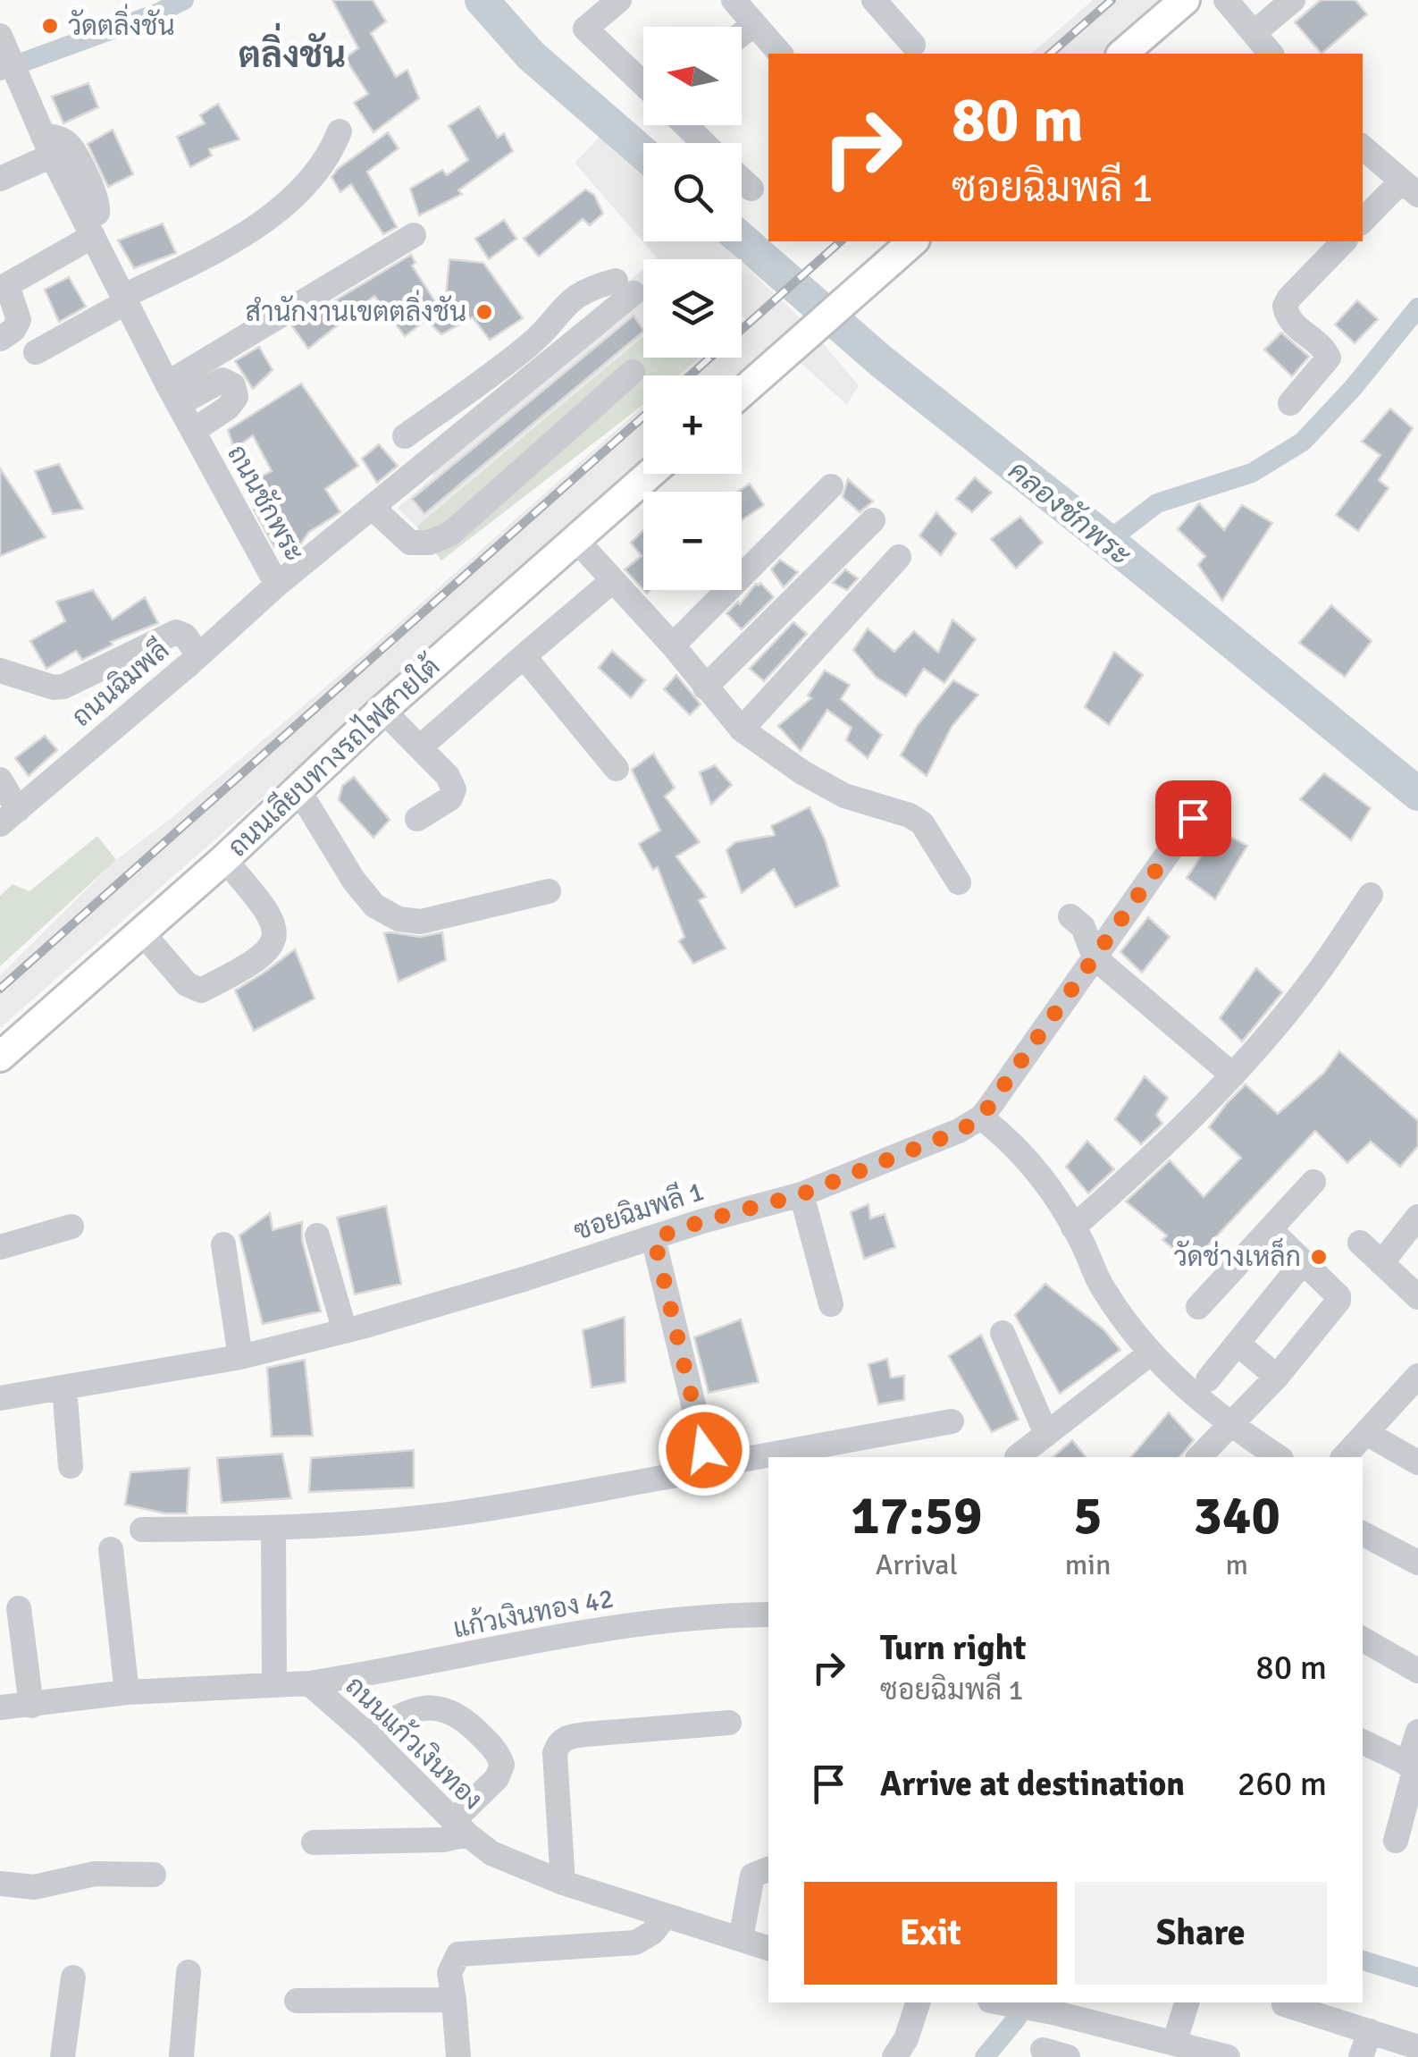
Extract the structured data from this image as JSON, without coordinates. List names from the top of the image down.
{
  "streets": {
    "main road": ["ถนนเลียบทางรถไฟสายใต้"],
    "street": [
      "ถนนชักพระ",
      "ถนนฉิมพลี",
      "ซอยฉิมพลี 1",
      "แก้วเงินทอง 42",
      "ถนนแก้วเงินทอง"
    ]
  },
  "crossings": [
    ["ถนนชักพระ", "ถนนฉิมพลี"],
    ["แก้วเงินทอง 42", "ถนนแก้วเงินทอง"]
  ],
  "districts": ["ตลิ่งชัน"],
  "water": ["คลองชักพระ"],
  "places": ["วัดตลิ่งชัน", "สำนักงานเขตตลิ่งชัน", "วัดช่างเหล็ก"],
  "north": "left",
  "page": {
    "map_buttons": ["+", "−"],
    "turn": ["80 m", "ซอยฉิมพลี 1"],
    "eta": [
      "17:59",
      "Arrival",
      "5",
      "min",
      "340",
      "m"
    ],
    "list": [
      {
        "name": "Turn right",
        "note": "ซอยฉิมพลี 1",
        "value": "80 m"
      },
      {
        "name": "Arrive at destination",
        "value": "260 m"
      }
    ],
    "buttons": ["Exit", "Share"]
  }
}
